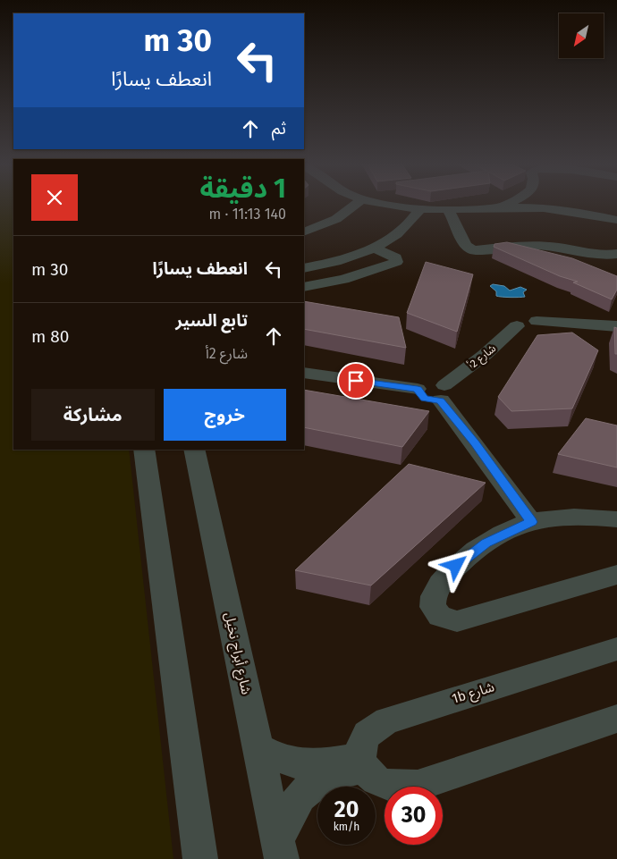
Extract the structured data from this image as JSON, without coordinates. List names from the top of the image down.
{
  "streets": {
    "street": ["شارع 2أ", "شارع أبراج نخيل", "1b شارع"]
  },
  "north": "bottom left",
  "page": {
    "turn": ["30 m", "انعطف يسارًا"],
    "then": "ثم",
    "heading": ["1 دقيقة", "140 m · 11:13"],
    "list": [
      {
        "name": "انعطف يسارًا",
        "value": "30 m"
      },
      {
        "name": "تابع السير",
        "note": "شارع 2أ",
        "value": "80 m"
      }
    ],
    "buttons": ["خروج", "مشاركة"],
    "speed": "20 km/h",
    "limit": "30"
  }
}
